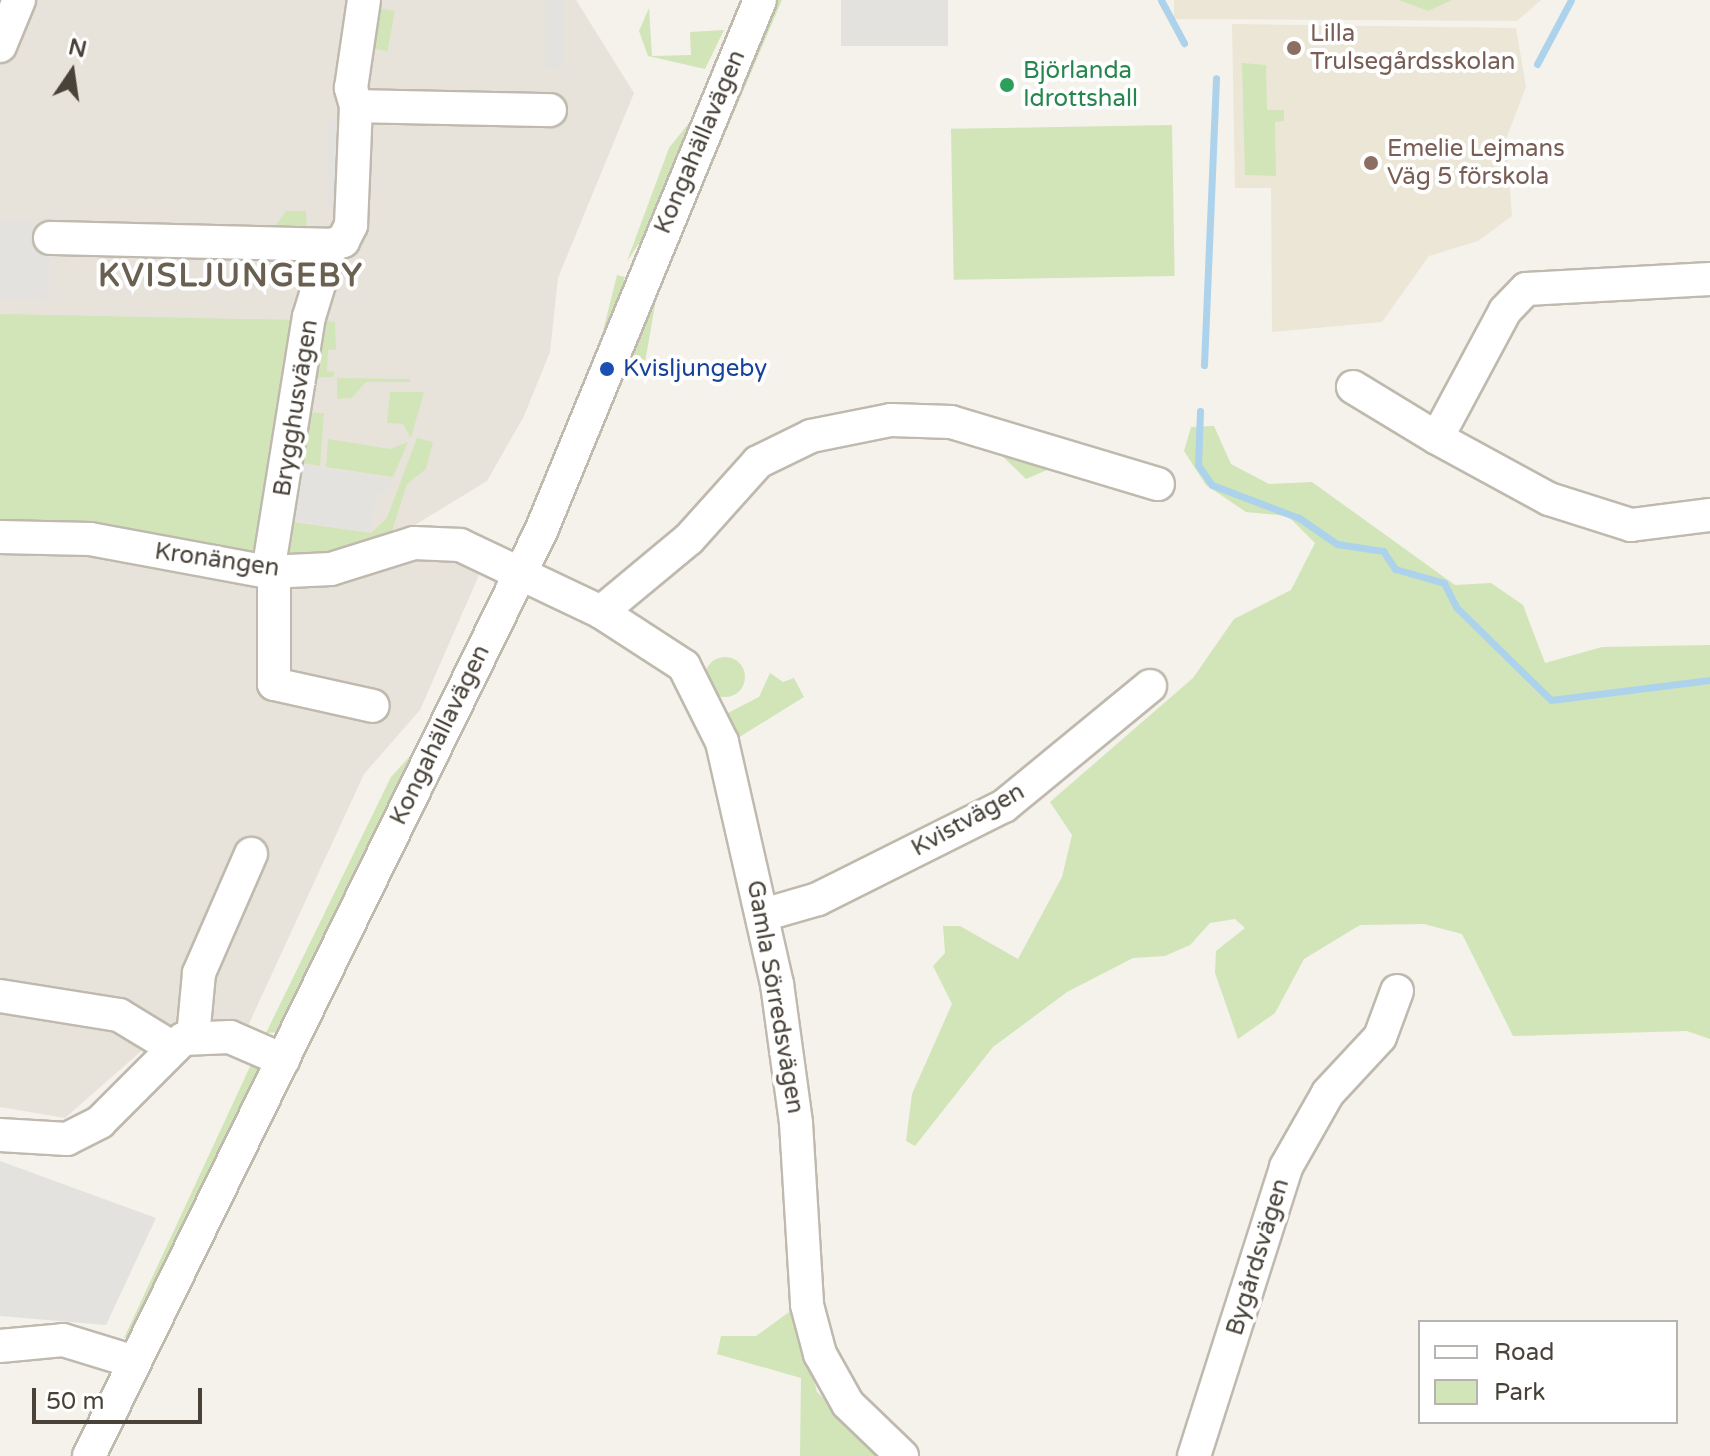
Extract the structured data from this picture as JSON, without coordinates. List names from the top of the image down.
{
  "streets": {
    "street": [
      "Kongahällavägen",
      "Brygghusvägen",
      "Kronängen",
      "Kvistvägen",
      "Gamla Sörredsvägen",
      "Bygårdsvägen"
    ]
  },
  "crossings": [
    ["Kongahällavägen", "Kronängen"],
    ["Kongahällavägen", "Gamla Sörredsvägen"],
    ["Brygghusvägen", "Kronängen"],
    ["Kronängen", "Gamla Sörredsvägen"],
    ["Kvistvägen", "Gamla Sörredsvägen"]
  ],
  "districts": ["KVISLJUNGEBY"],
  "places": [
    "Lilla Trulsegårdsskolan",
    "Björlanda Idrottshall",
    "Emelie Lejmans Väg 5 förskola",
    "Kvisljungeby"
  ],
  "legend": ["Road", "Park"],
  "scale_bar": "50 m",
  "north": "top"
}
